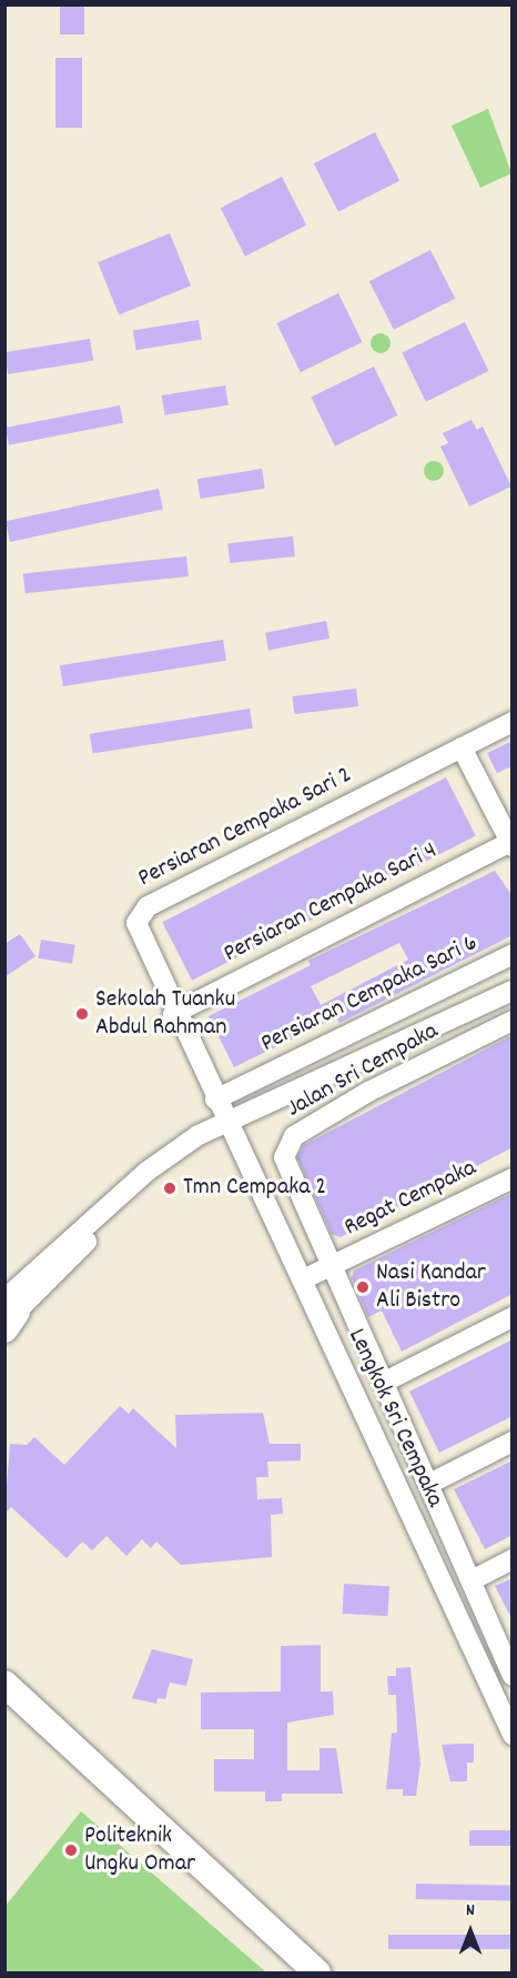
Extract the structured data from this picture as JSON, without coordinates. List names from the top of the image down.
{
  "streets": {
    "street": [
      "Persiaran Cempaka Sari 2",
      "Persiaran Cempaka Sari 4",
      "Persiaran Cempaka Sari 6",
      "Jalan Sri Cempaka",
      "Regat Cempaka",
      "Lengkok Sri Cempaka"
    ]
  },
  "crossings": [
    ["Persiaran Cempaka Sari 2", "Persiaran Cempaka Sari 4"],
    ["Persiaran Cempaka Sari 2", "Persiaran Cempaka Sari 6"],
    ["Persiaran Cempaka Sari 2", "Jalan Sri Cempaka"],
    ["Persiaran Cempaka Sari 2", "Lengkok Sri Cempaka"],
    ["Jalan Sri Cempaka", "Regat Cempaka"],
    ["Jalan Sri Cempaka", "Lengkok Sri Cempaka"],
    ["Regat Cempaka", "Lengkok Sri Cempaka"]
  ],
  "places": [
    "Sekolah Tuanku Abdul Rahman",
    "Tmn Cempaka 2",
    "Nasi Kandar Ali Bistro",
    "Politeknik Ungku Omar"
  ],
  "north": "top"
}
